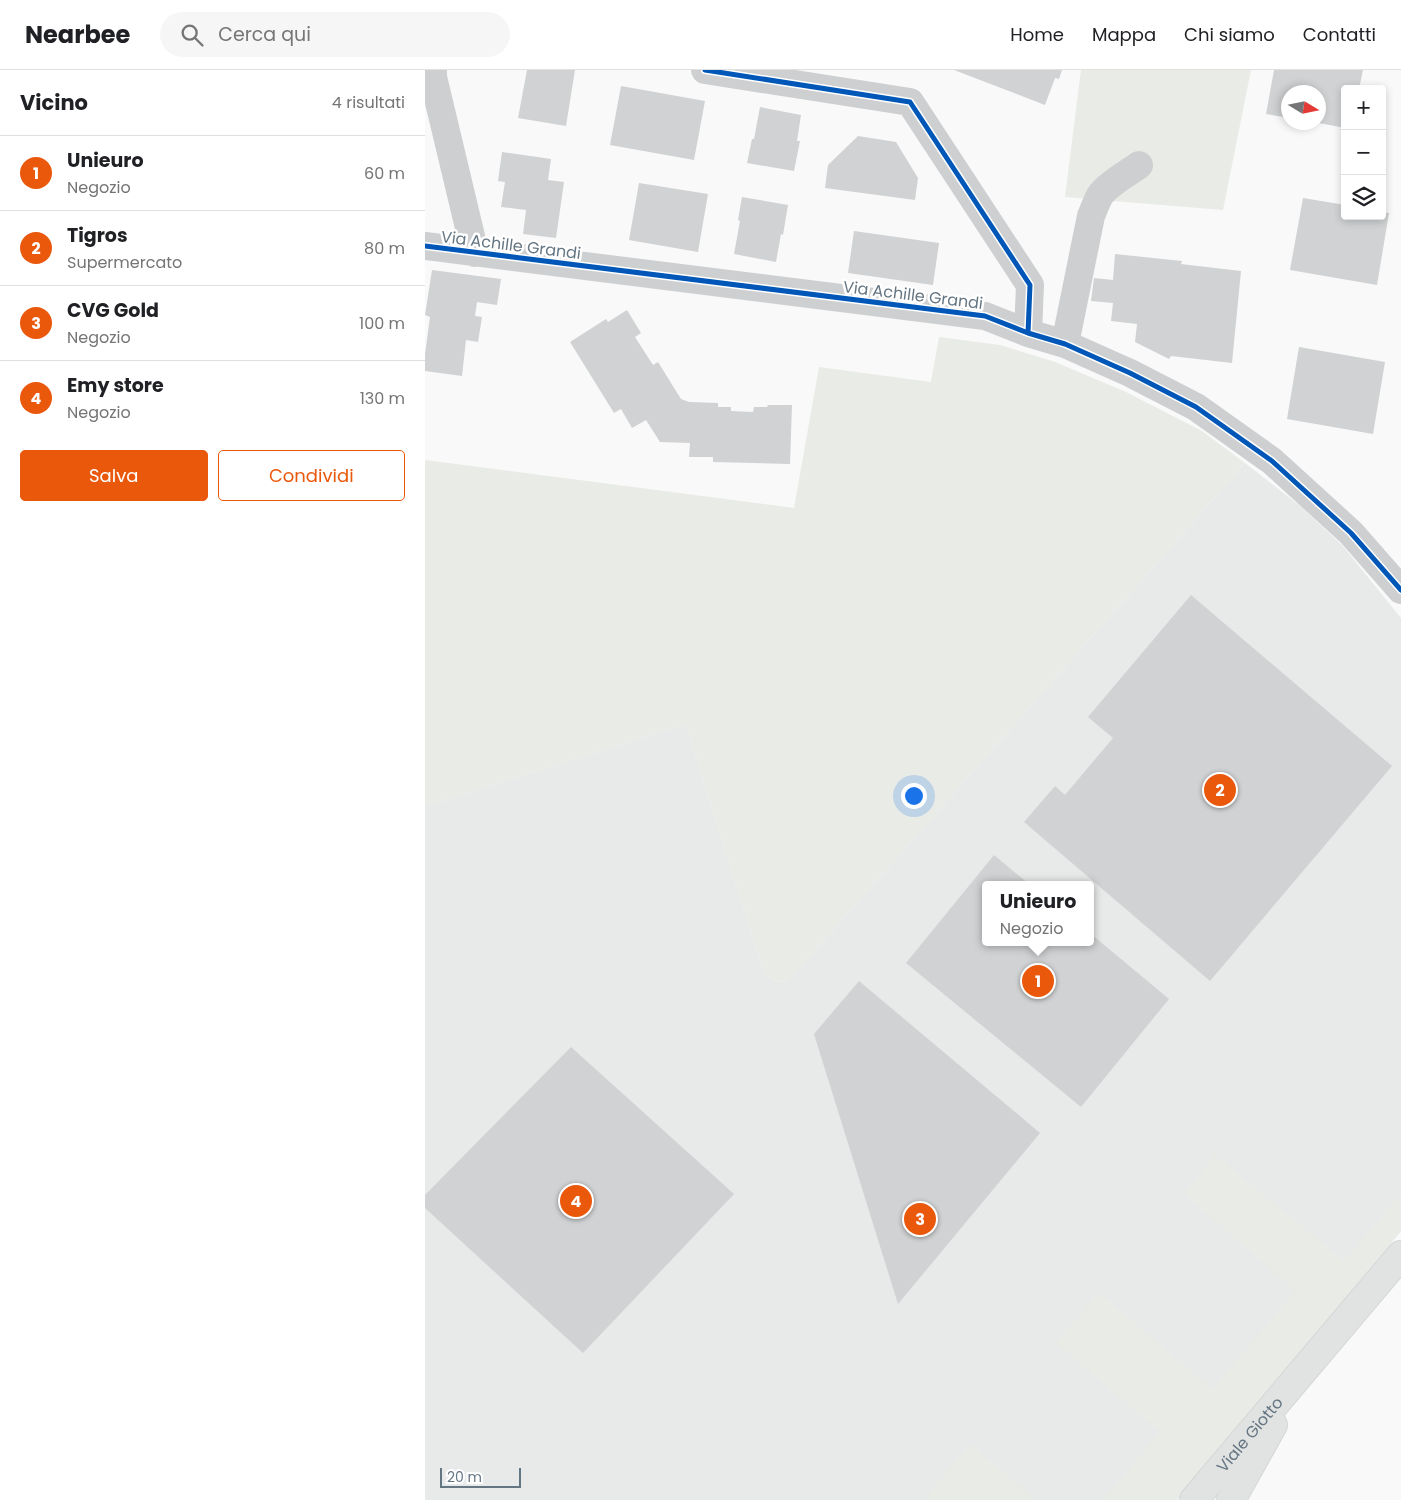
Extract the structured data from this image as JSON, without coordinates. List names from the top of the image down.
{
  "streets": {
    "main road": ["Viale Giotto"],
    "street": ["Via Achille Grandi"]
  },
  "scale_bar": "20 m",
  "north": "right",
  "page": {
    "header": "Nearbee",
    "search": "Cerca qui",
    "nav": [
      "Home",
      "Mappa",
      "Chi siamo",
      "Contatti"
    ],
    "heading": ["Vicino", "4 risultati"],
    "map_buttons": ["+", "−"],
    "list": [
      {
        "mark": "1",
        "name": "Unieuro",
        "note": "Negozio",
        "value": "60 m"
      },
      {
        "mark": "2",
        "name": "Tigros",
        "note": "Supermercato",
        "value": "80 m"
      },
      {
        "mark": "3",
        "name": "CVG Gold",
        "note": "Negozio",
        "value": "100 m"
      },
      {
        "mark": "4",
        "name": "Emy store",
        "note": "Negozio",
        "value": "130 m"
      }
    ],
    "buttons": ["Salva", "Condividi"],
    "pins": [
      "2",
      "1",
      "4",
      "3"
    ],
    "popup": ["Unieuro", "Negozio"],
    "scale": "20 m"
  }
}
